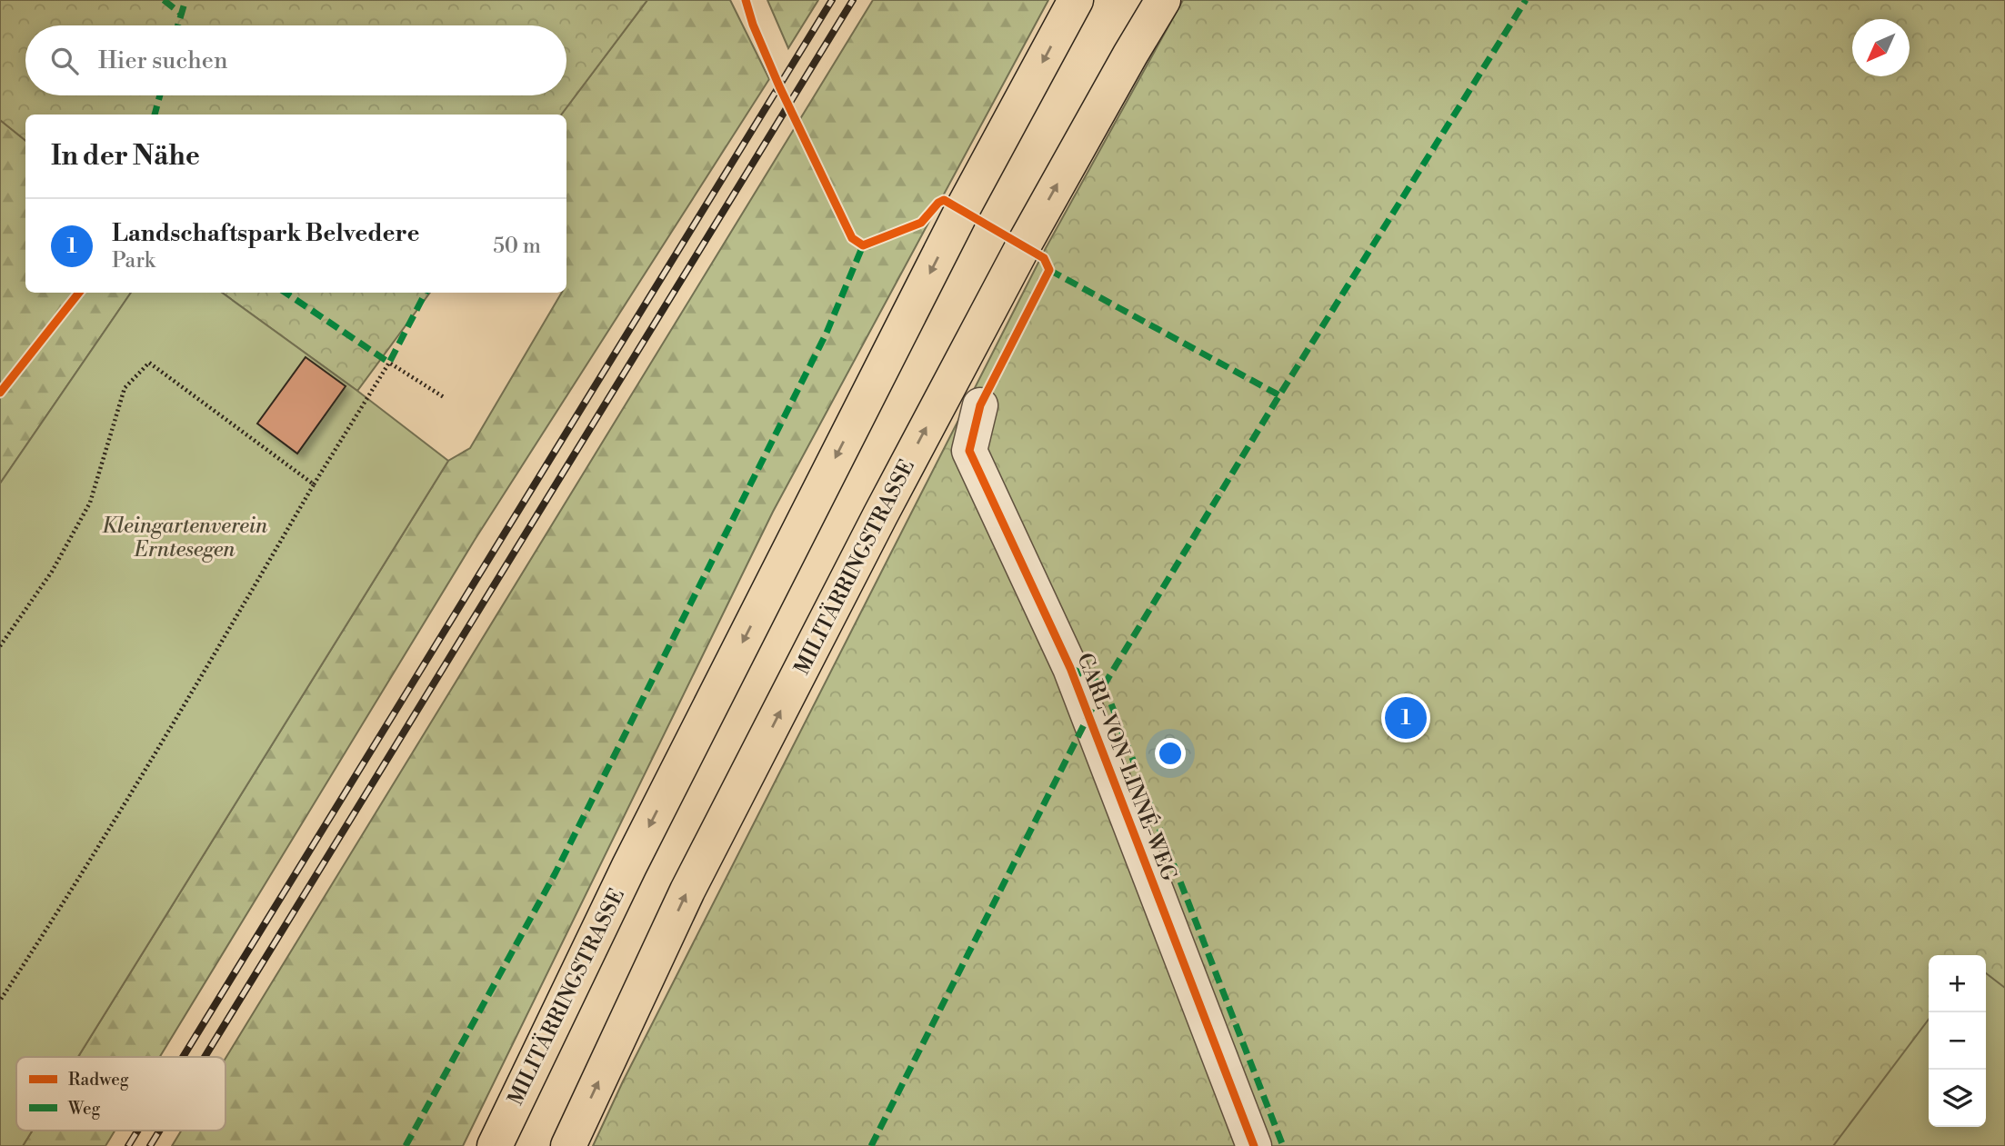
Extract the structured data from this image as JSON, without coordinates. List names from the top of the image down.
{
  "streets": {
    "main road": ["MILITÄRRINGSTRASSE"],
    "street": ["CARL-VON-LINNÉ-WEG"]
  },
  "parks": ["Kleingartenverein Erntesegen"],
  "legend": ["Radweg", "Weg"],
  "north": "bottom left",
  "page": {
    "search": "Hier suchen",
    "heading": "In der Nähe",
    "list": [
      {
        "mark": "1",
        "name": "Landschaftspark Belvedere",
        "note": "Park",
        "value": "50 m"
      }
    ],
    "pins": "1",
    "map_buttons": ["+", "−"]
  }
}
